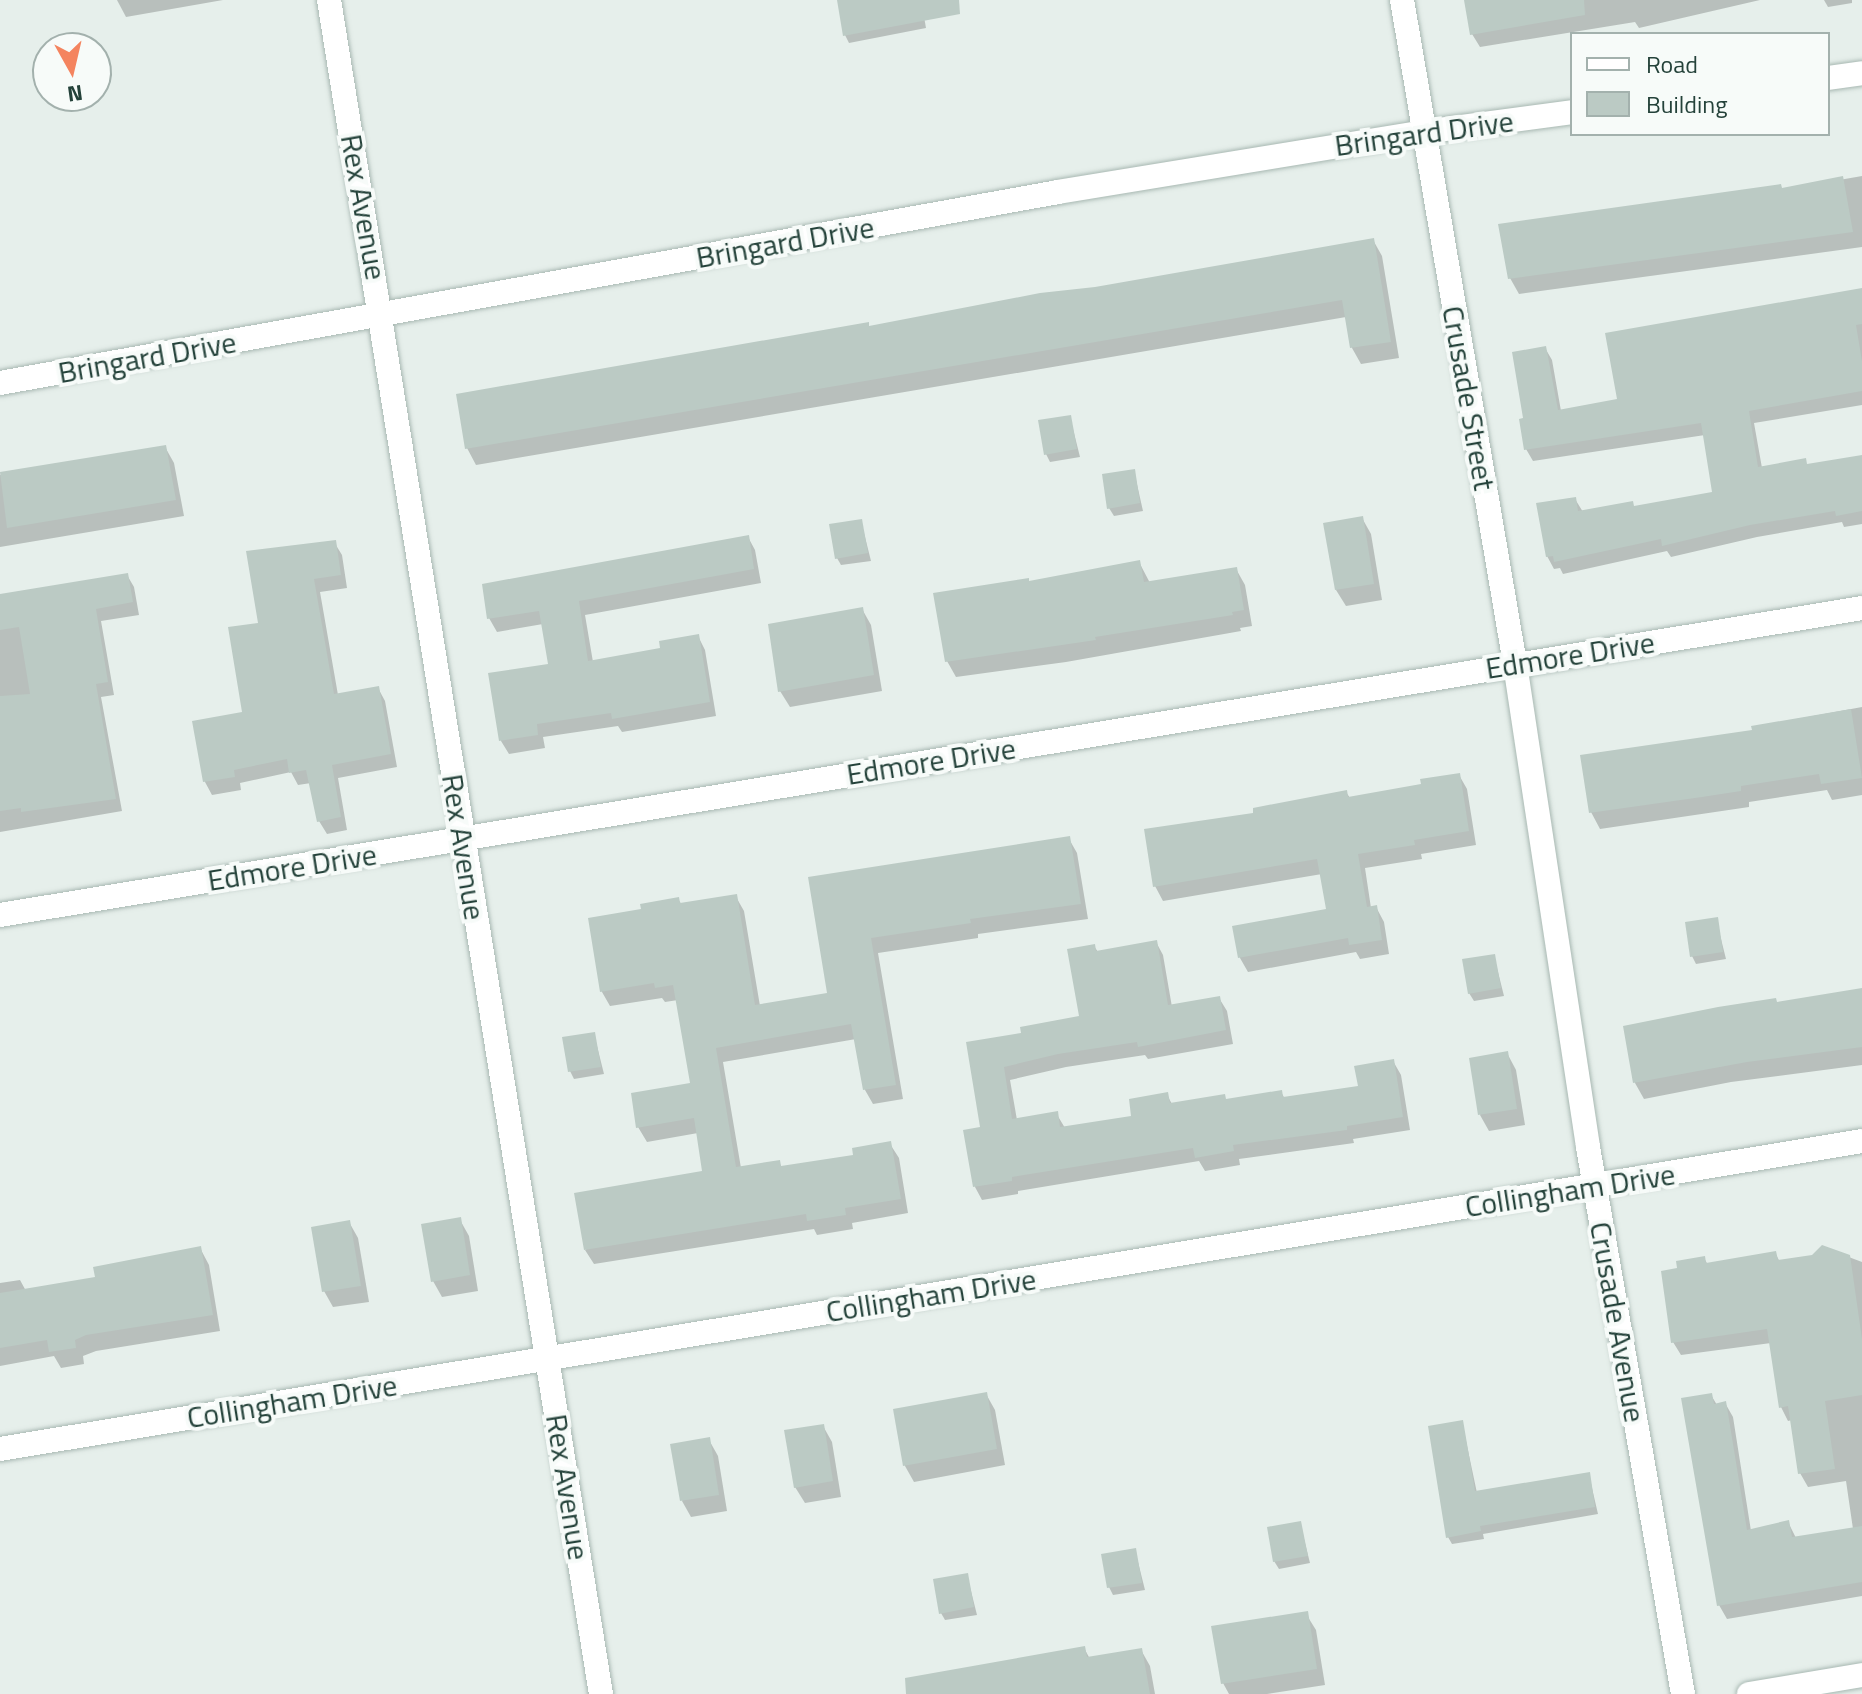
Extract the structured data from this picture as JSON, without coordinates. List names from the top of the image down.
{
  "streets": {
    "street": [
      "Bringard Drive",
      "Rex Avenue",
      "Crusade Street",
      "Edmore Drive",
      "Collingham Drive",
      "Crusade Avenue"
    ]
  },
  "crossings": [
    ["Bringard Drive", "Rex Avenue"],
    ["Bringard Drive", "Crusade Street"],
    ["Rex Avenue", "Edmore Drive"],
    ["Rex Avenue", "Collingham Drive"],
    ["Crusade Street", "Edmore Drive"],
    ["Crusade Street", "Crusade Avenue"],
    ["Edmore Drive", "Crusade Avenue"],
    ["Collingham Drive", "Crusade Avenue"]
  ],
  "legend": ["Road", "Building"],
  "north": "bottom"
}
